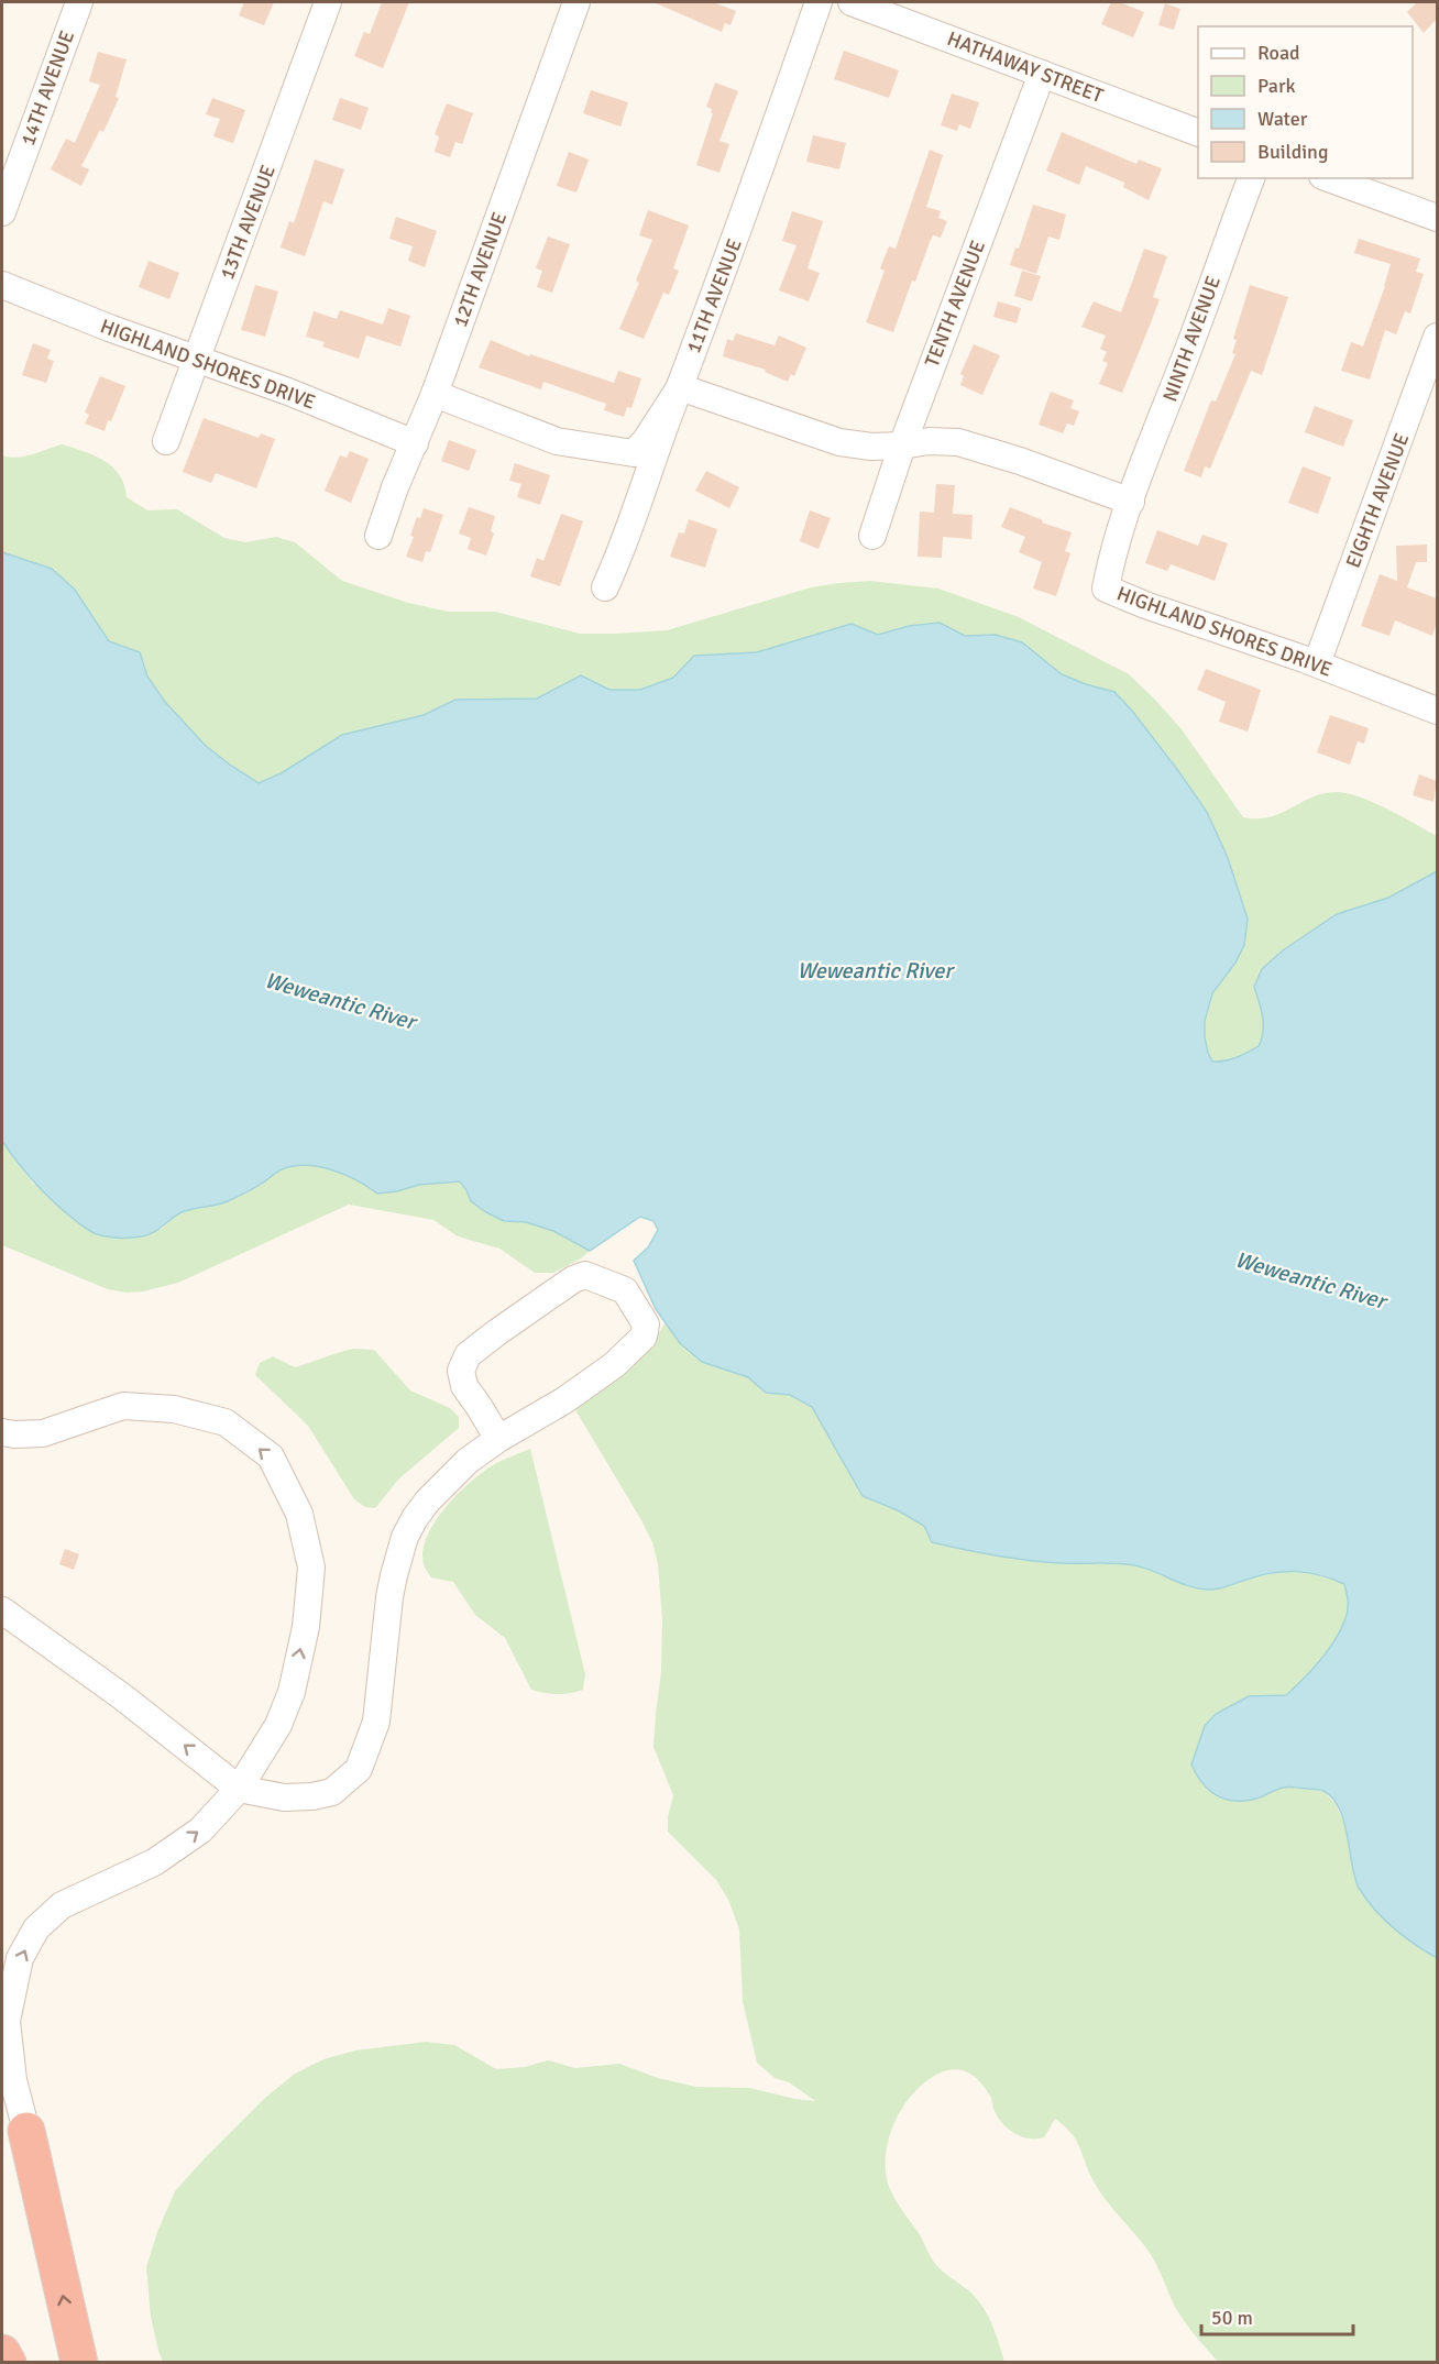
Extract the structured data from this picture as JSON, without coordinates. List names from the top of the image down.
{
  "streets": {
    "street": [
      "HATHAWAY STREET",
      "14TH AVENUE",
      "13TH AVENUE",
      "12TH AVENUE",
      "11TH AVENUE",
      "TENTH AVENUE",
      "NINTH AVENUE",
      "HIGHLAND SHORES DRIVE",
      "EIGHTH AVENUE"
    ]
  },
  "crossings": [
    ["HATHAWAY STREET", "TENTH AVENUE"],
    ["13TH AVENUE", "HIGHLAND SHORES DRIVE"],
    ["12TH AVENUE", "HIGHLAND SHORES DRIVE"],
    ["NINTH AVENUE", "HIGHLAND SHORES DRIVE"],
    ["HIGHLAND SHORES DRIVE", "EIGHTH AVENUE"]
  ],
  "water": ["Weweantic River"],
  "legend": [
    "Road",
    "Park",
    "Water",
    "Building"
  ],
  "scale_bar": "50 m"
}
